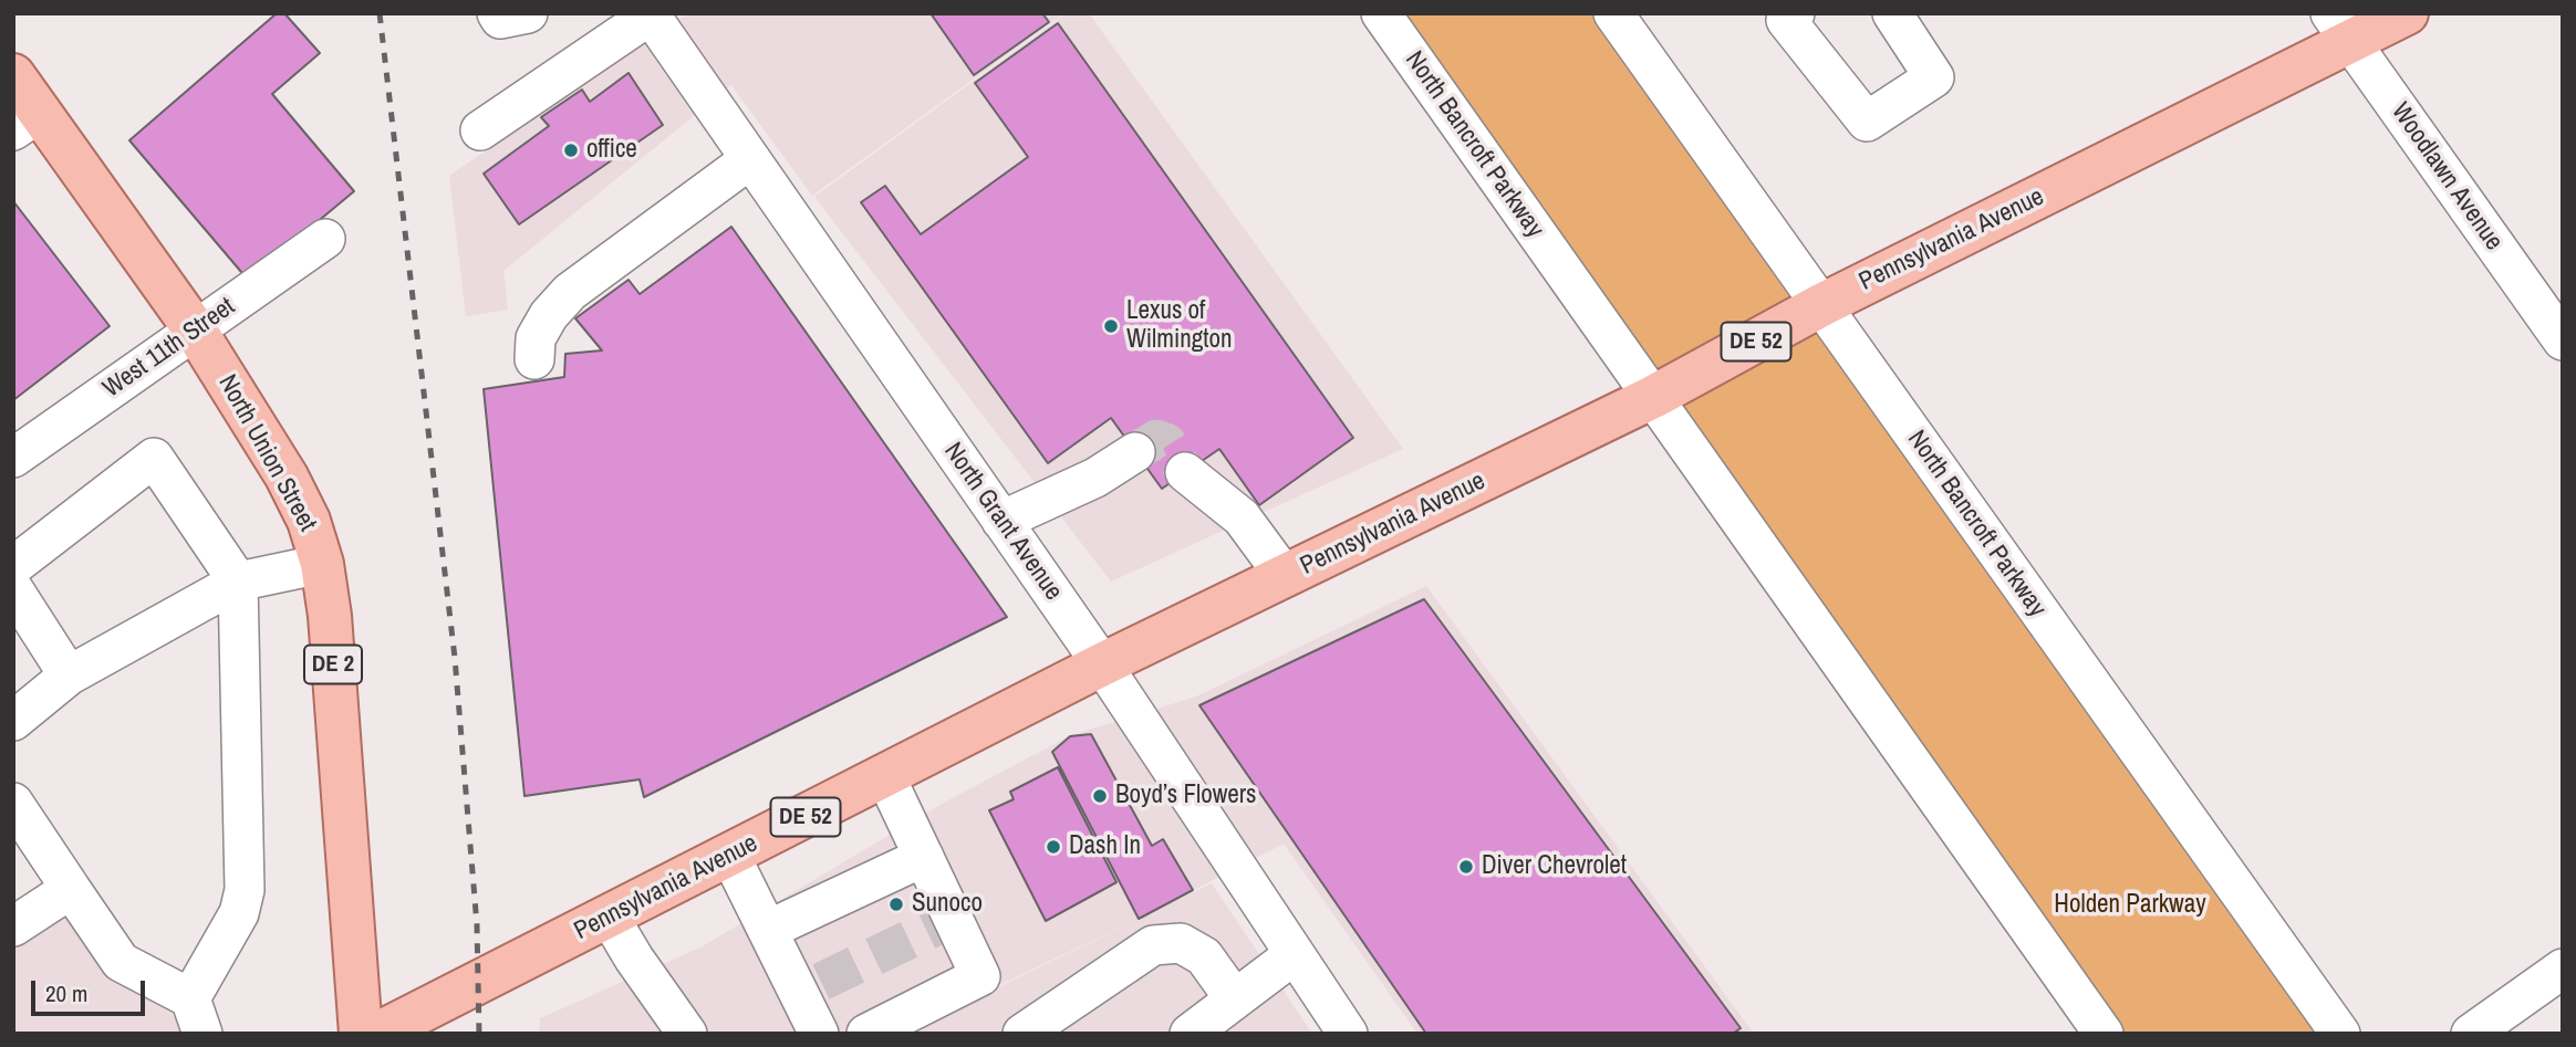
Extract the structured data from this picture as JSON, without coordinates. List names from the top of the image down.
{
  "streets": {
    "main road": [
      "Pennsylvania Avenue",
      "DE 52",
      "North Union Street",
      "DE 2"
    ],
    "street": [
      "North Bancroft Parkway",
      "Woodlawn Avenue",
      "West 11th Street",
      "North Grant Avenue"
    ]
  },
  "crossings": [
    ["North Bancroft Parkway", "Pennsylvania Avenue"],
    ["Woodlawn Avenue", "Pennsylvania Avenue"],
    ["Pennsylvania Avenue", "North Grant Avenue"],
    ["West 11th Street", "North Union Street"]
  ],
  "parks": ["Holden Parkway"],
  "places": [
    "office",
    "Lexus of Wilmington",
    "Boyd’s Flowers",
    "Dash In",
    "Diver Chevrolet",
    "Sunoco"
  ],
  "scale_bar": "20 m"
}
